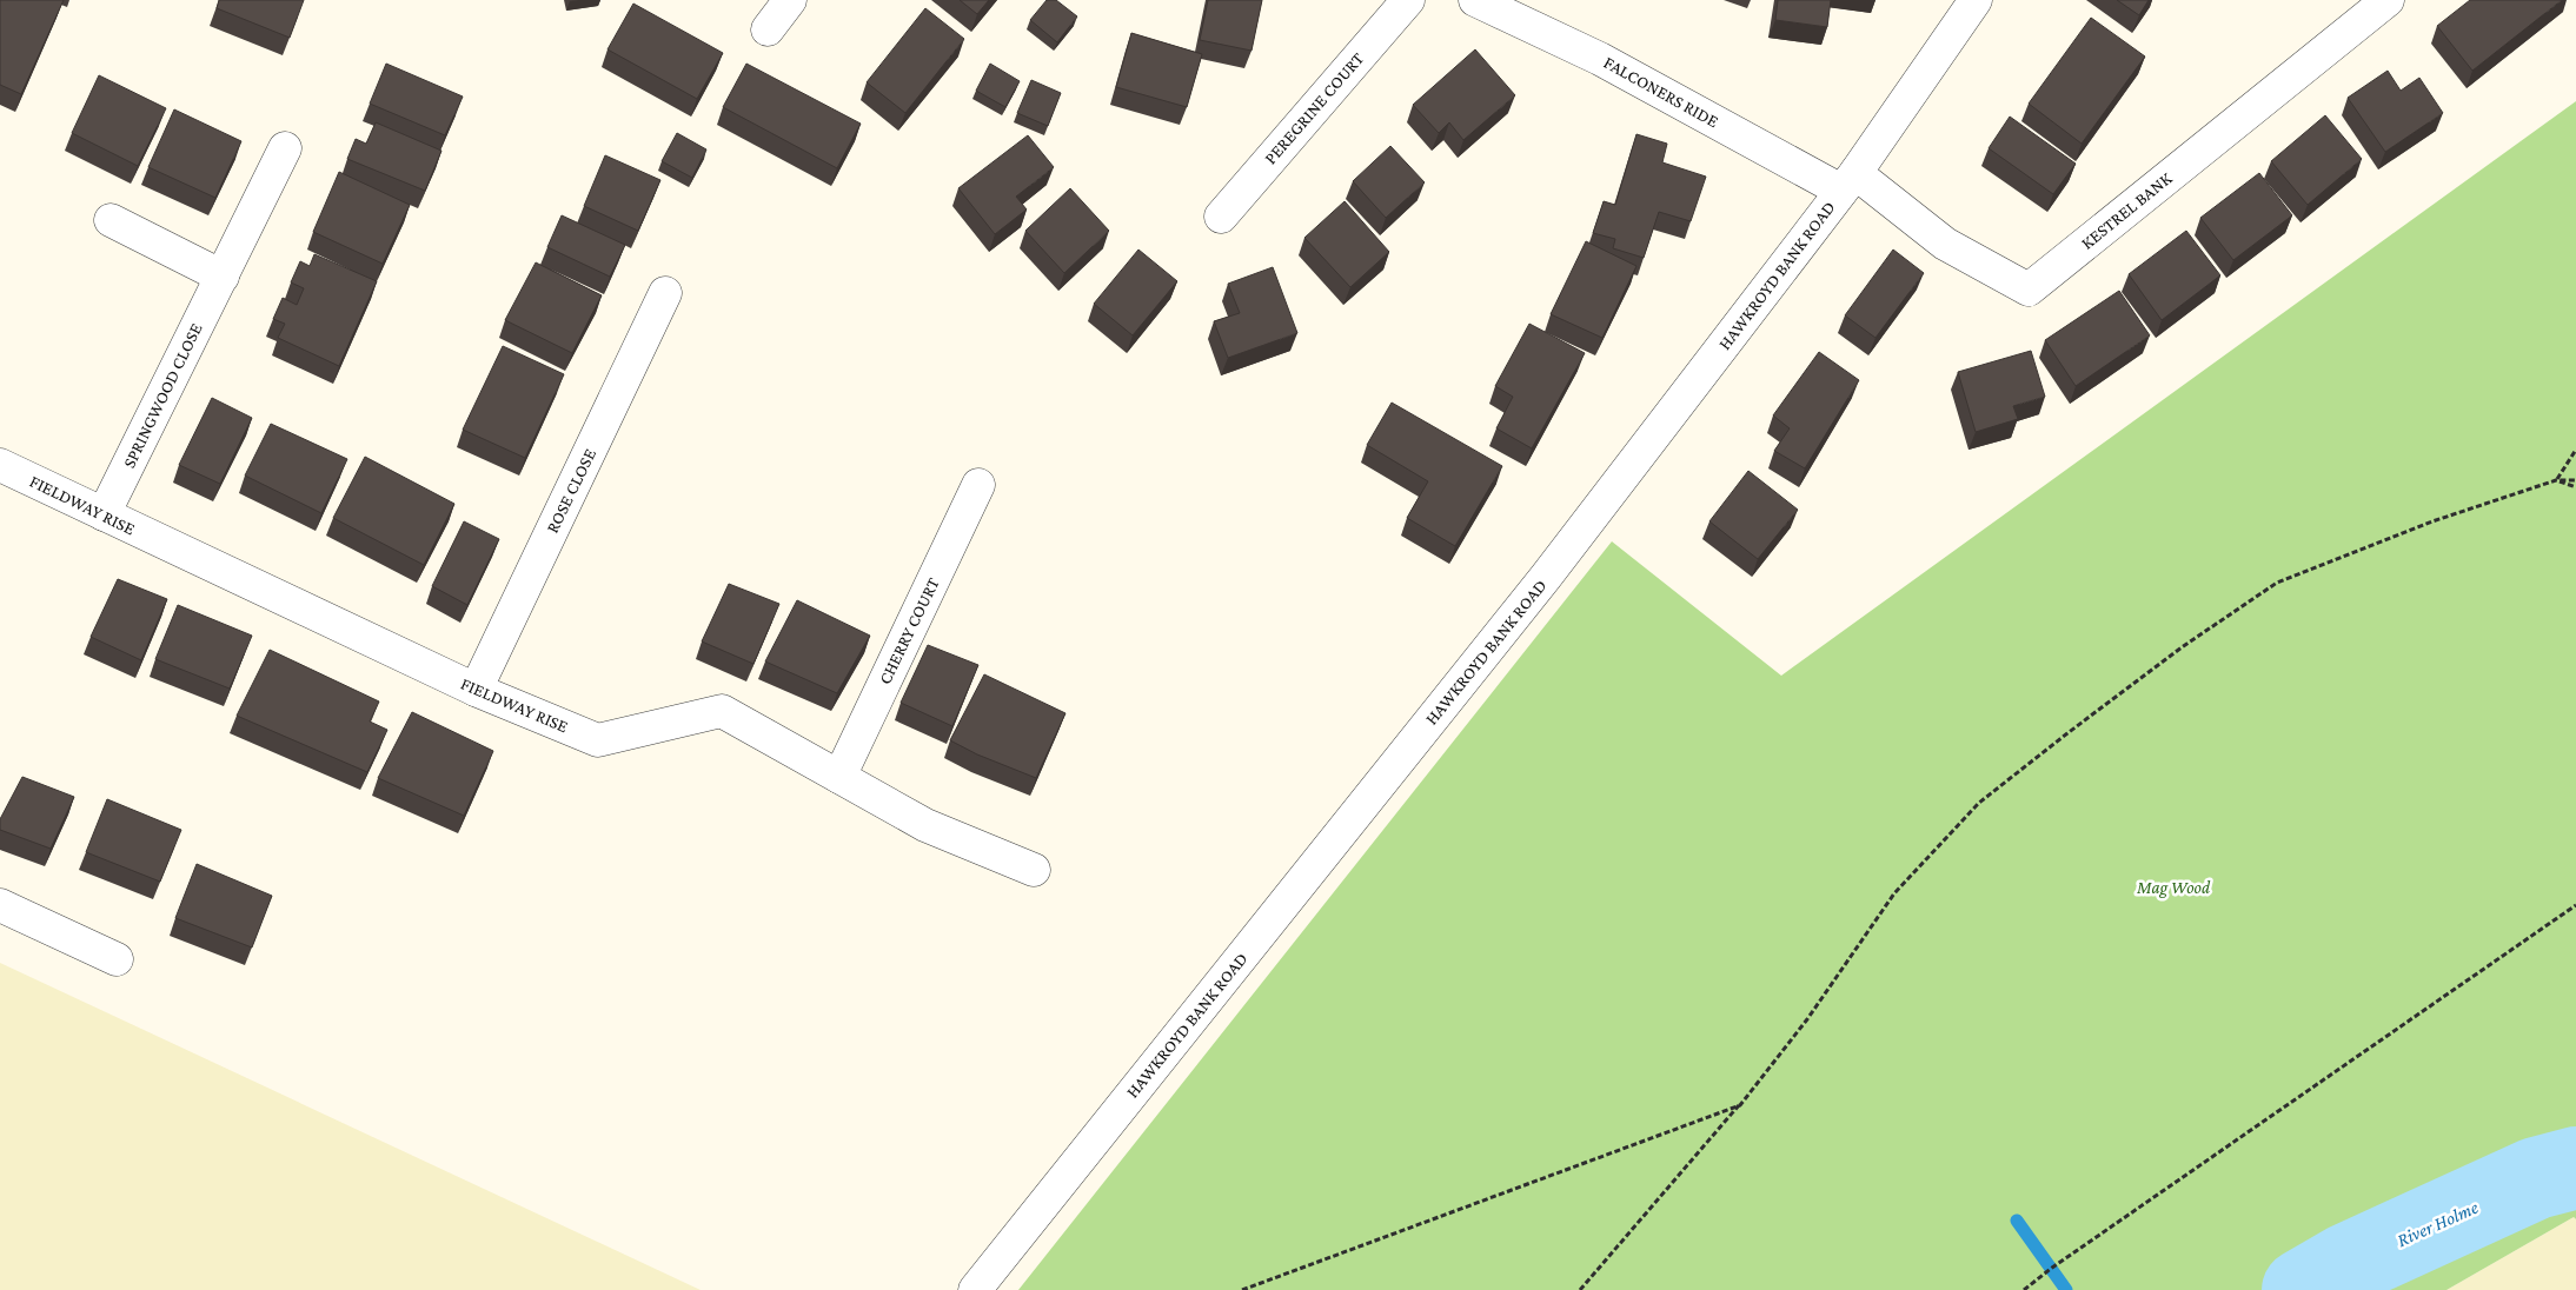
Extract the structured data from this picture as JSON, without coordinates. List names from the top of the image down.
{
  "streets": {
    "street": [
      "FALCONERS RIDE",
      "PEREGRINE COURT",
      "KESTREL BANK",
      "HAWKROYD BANK ROAD",
      "SPRINGWOOD CLOSE",
      "ROSE CLOSE",
      "FIELDWAY RISE",
      "CHERRY COURT"
    ]
  },
  "crossings": [
    ["FALCONERS RIDE", "KESTREL BANK"],
    ["FALCONERS RIDE", "HAWKROYD BANK ROAD"],
    ["KESTREL BANK", "HAWKROYD BANK ROAD"],
    ["SPRINGWOOD CLOSE", "FIELDWAY RISE"],
    ["ROSE CLOSE", "FIELDWAY RISE"],
    ["FIELDWAY RISE", "CHERRY COURT"]
  ],
  "water": ["River Holme"],
  "parks": ["Mag Wood"]
}
